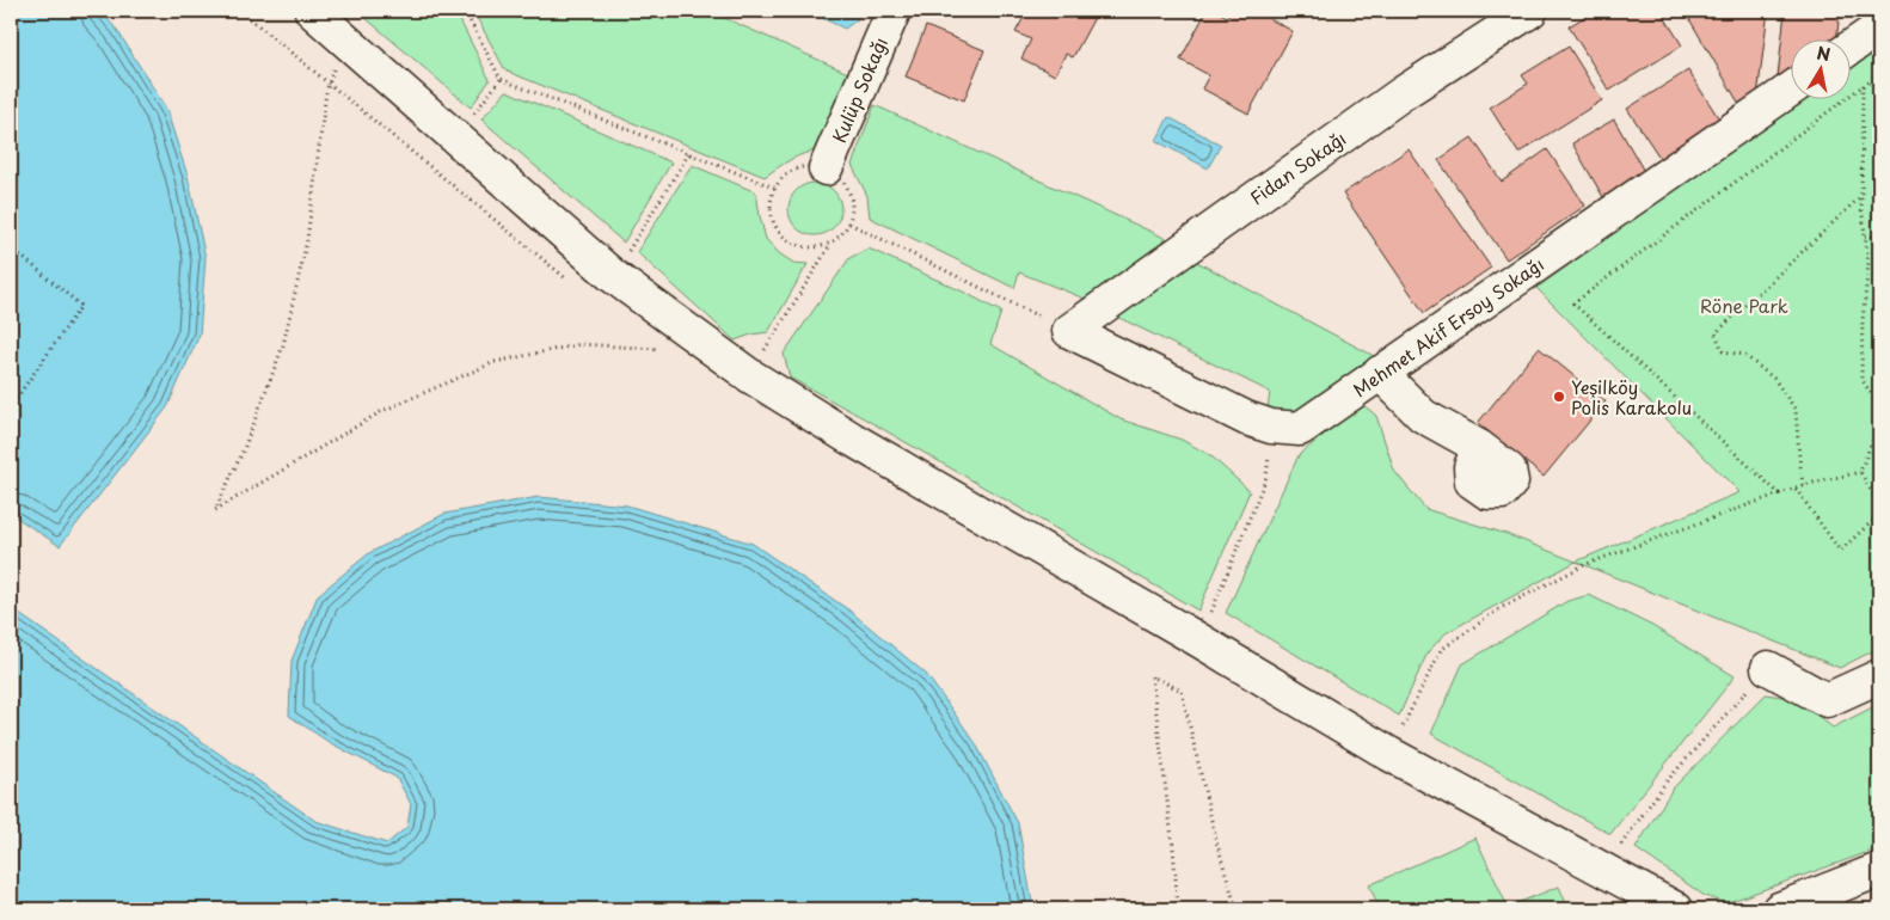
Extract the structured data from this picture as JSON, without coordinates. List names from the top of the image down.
{
  "streets": {
    "street": ["Kulüp Sokağı", "Fidan Sokağı", "Mehmet Akif Ersoy Sokağı"]
  },
  "crossings": [
    ["Fidan Sokağı", "Mehmet Akif Ersoy Sokağı"]
  ],
  "parks": ["Röne Park"],
  "places": ["Yeşilköy Polis Karakolu"],
  "north": "top"
}
